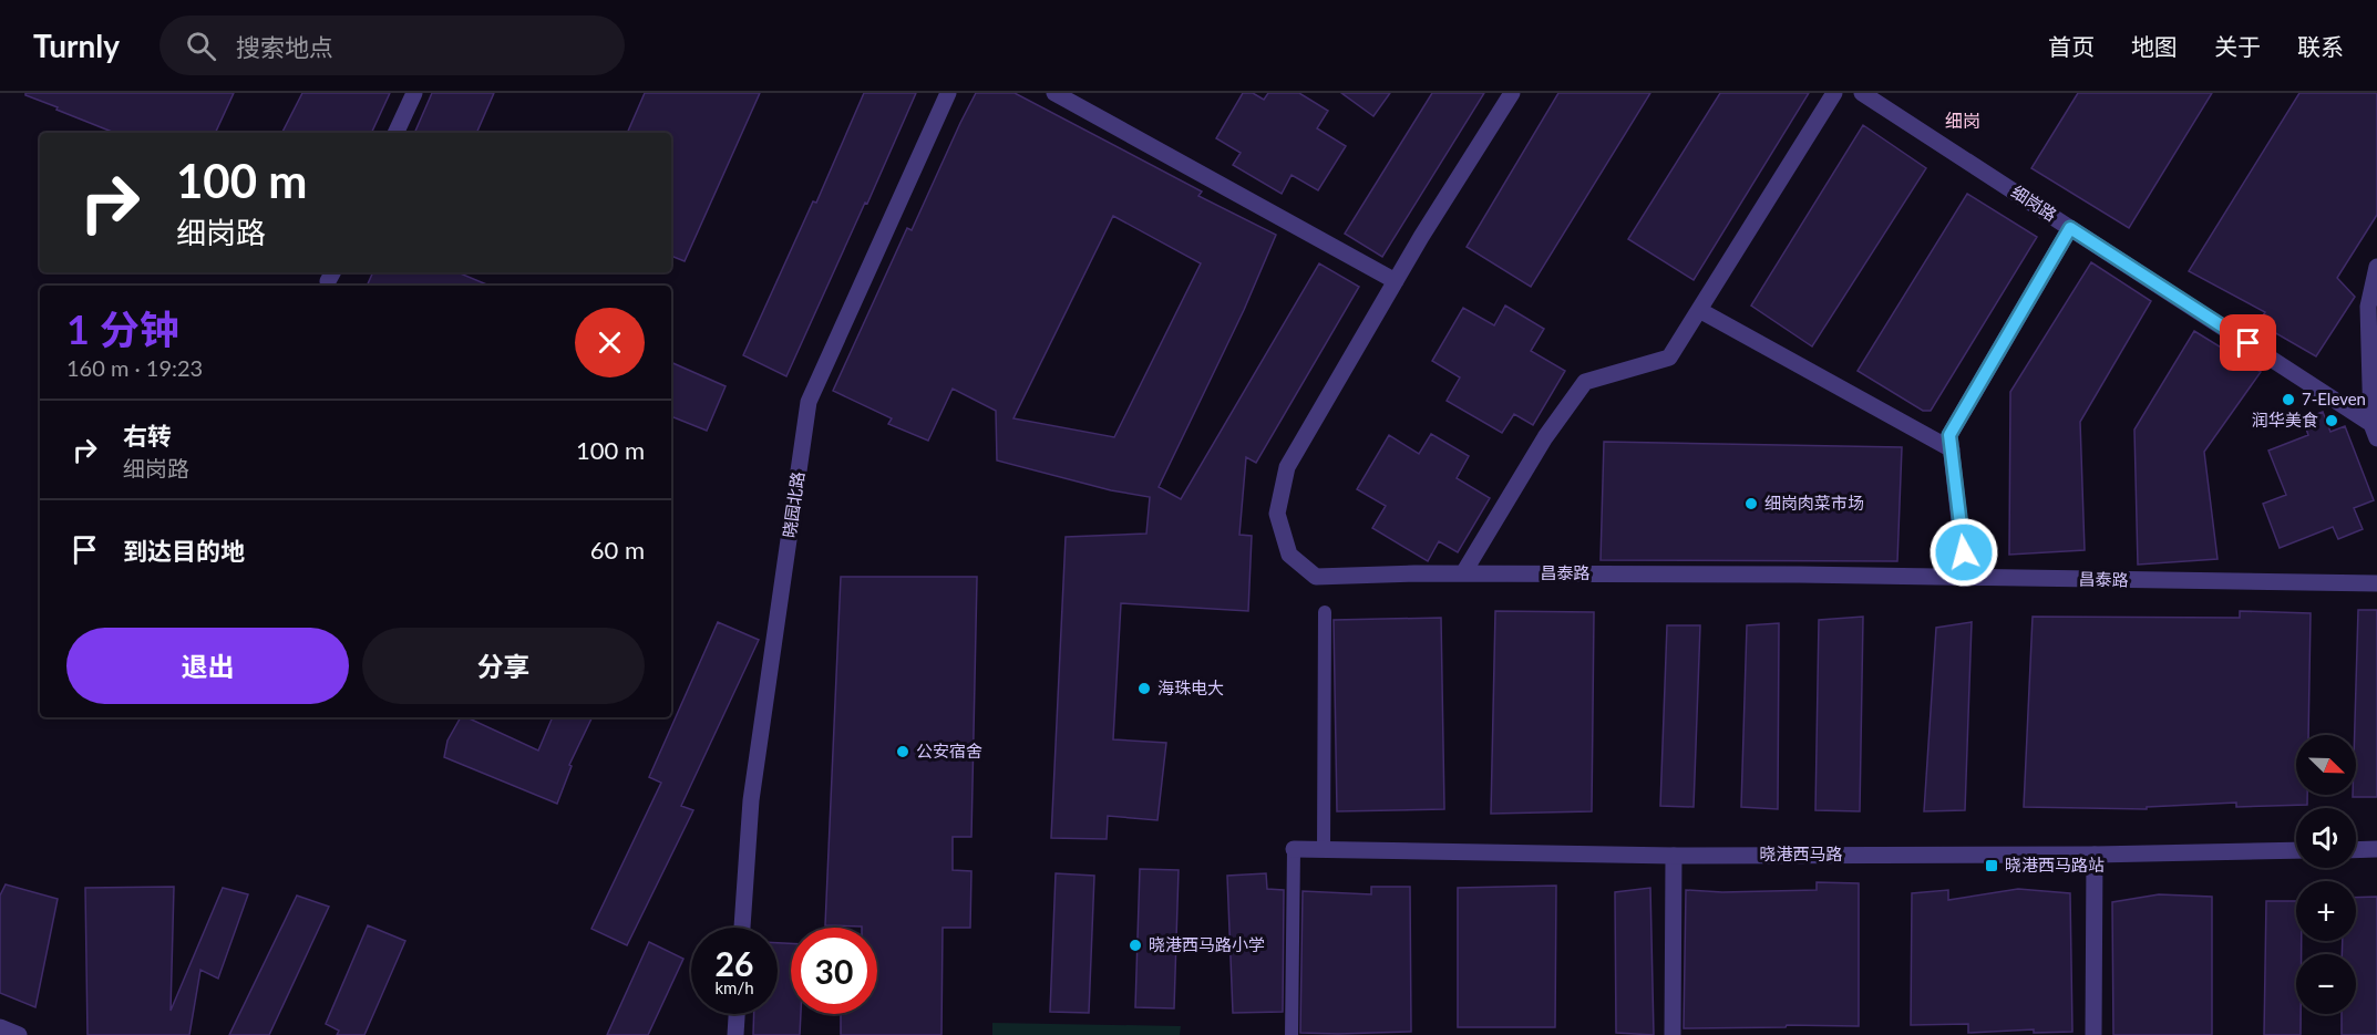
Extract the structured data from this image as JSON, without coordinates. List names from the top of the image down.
{
  "streets": {
    "street": [
      "细岗路",
      "晓园北路",
      "昌泰路",
      "晓港西马路"
    ]
  },
  "districts": ["细岗"],
  "places": {
    "other": [
      "7-Eleven",
      "润华美食",
      "细岗肉菜市场",
      "海珠电大",
      "公安宿舍",
      "晓港西马路小学"
    ],
    "transit": ["晓港西马路站"]
  },
  "north": "bottom right",
  "page": {
    "header": "Turnly",
    "search": "搜索地点",
    "nav": [
      "首页",
      "地图",
      "关于",
      "联系"
    ],
    "turn": ["100 m", "细岗路"],
    "heading": ["1 分钟", "160 m · 19:23"],
    "list": [
      {
        "name": "右转",
        "note": "细岗路",
        "value": "100 m"
      },
      {
        "name": "到达目的地",
        "value": "60 m"
      }
    ],
    "buttons": ["退出", "分享"],
    "map_buttons": ["+", "−"],
    "speed": "26 km/h",
    "limit": "30"
  }
}
